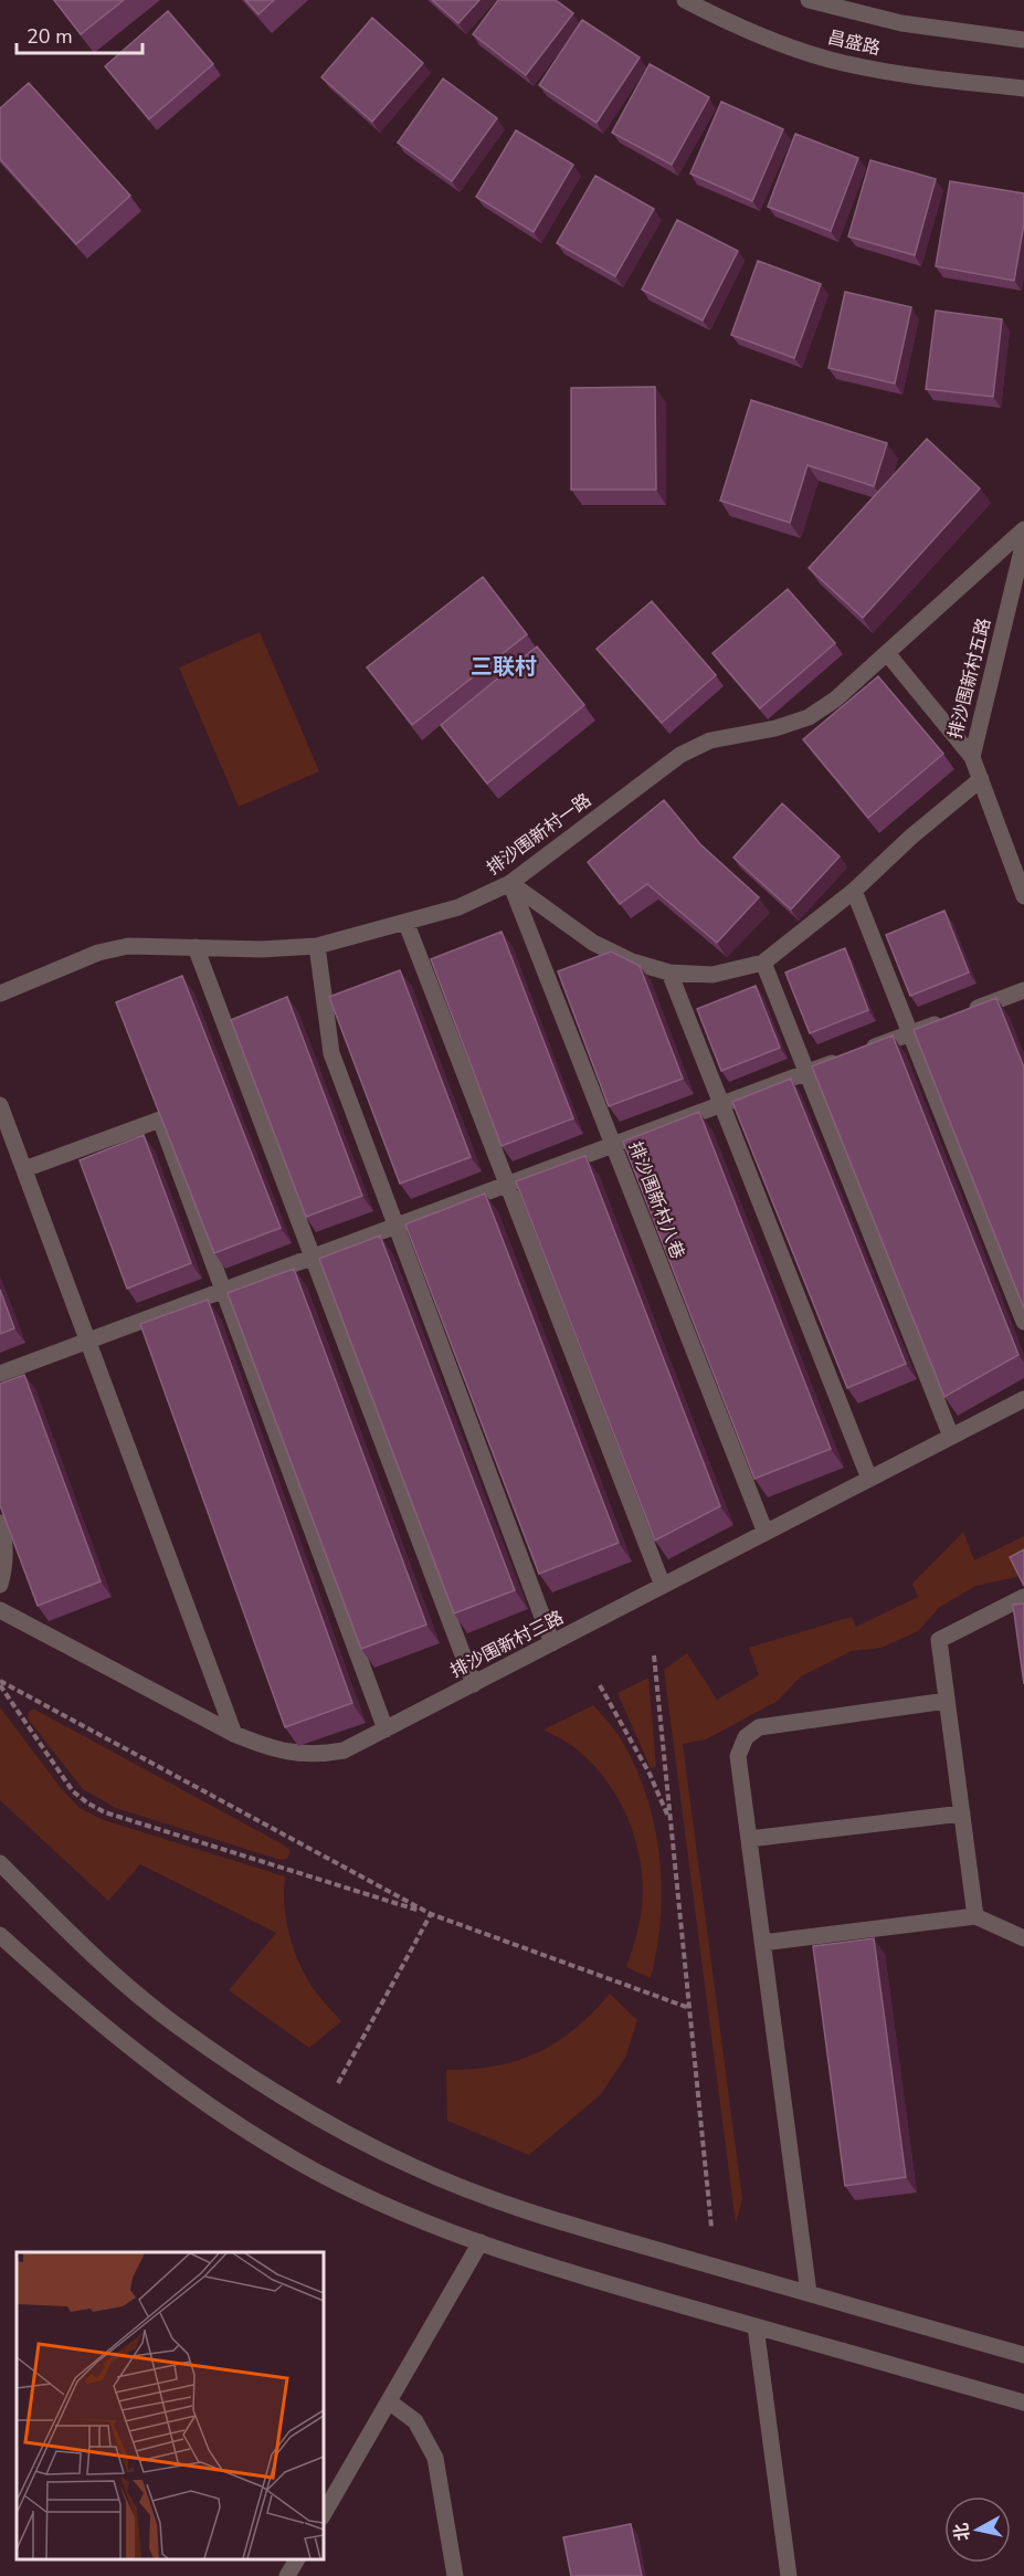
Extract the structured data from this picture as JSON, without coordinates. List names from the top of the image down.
{
  "streets": {
    "street": [
      "昌盛路",
      "排沙围新村五路",
      "排沙围新村一路",
      "排沙围新村八巷",
      "排沙围新村三路"
    ]
  },
  "crossings": [
    ["排沙围新村一路", "排沙围新村八巷"],
    ["排沙围新村八巷", "排沙围新村三路"]
  ],
  "districts": ["三联村"],
  "scale_bar": "20 m",
  "north": "left"
}
